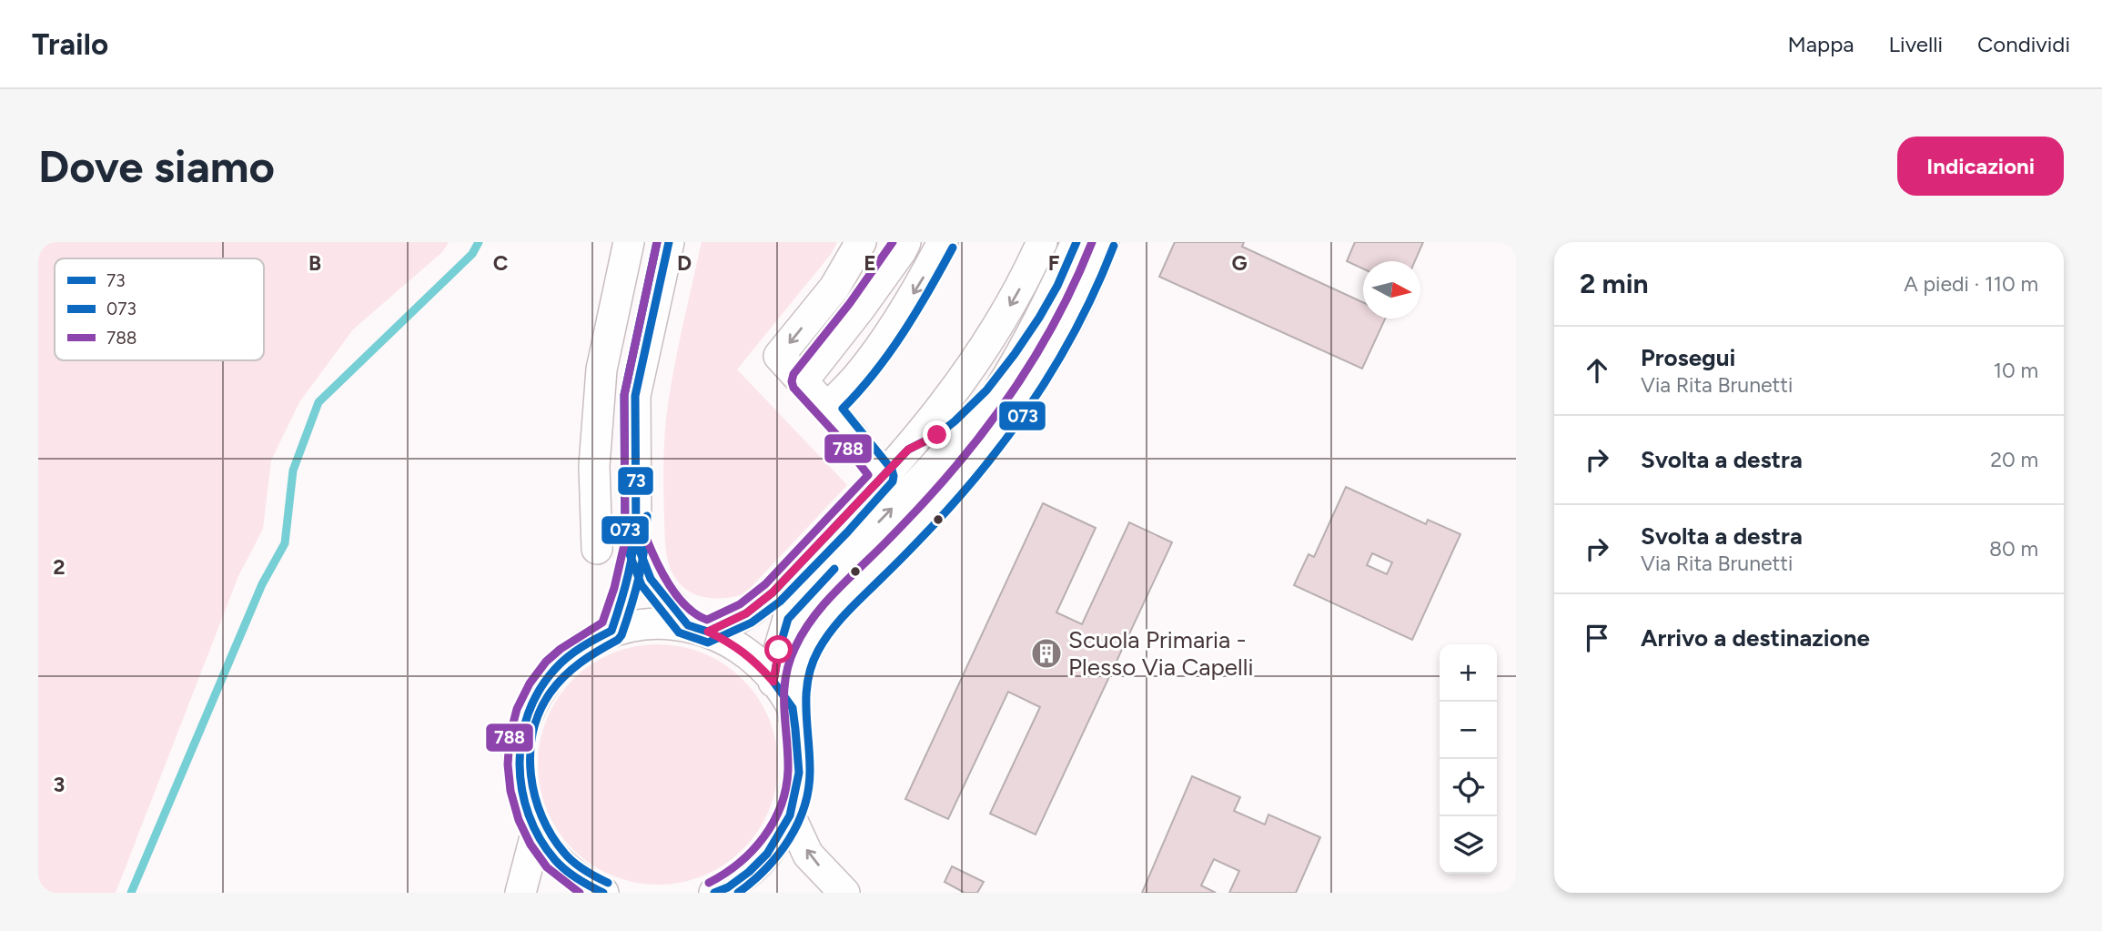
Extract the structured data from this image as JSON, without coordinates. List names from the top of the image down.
{
  "places": {
    "building": ["Scuola Primaria - Plesso Via Capelli"]
  },
  "lines": ["transit line 73", "transit line 073", "transit line 788"],
  "legend": ["73", "073", "788"],
  "north": "right",
  "page": {
    "header": "Trailo",
    "nav": ["Mappa", "Livelli", "Condividi"],
    "buttons": "Indicazioni",
    "title": "Dove siamo",
    "heading": ["2 min", "A piedi · 110 m"],
    "list": [
      ["Prosegui", "Via Rita Brunetti", "10 m"],
      ["Svolta a destra", "20 m"],
      ["Svolta a destra", "Via Rita Brunetti", "80 m"],
      "Arrivo a destinazione"
    ],
    "map_buttons": ["+", "−"]
  },
  "grid": {
    "columns": [
      "B",
      "C",
      "D",
      "E",
      "F",
      "G"
    ],
    "rows": ["2", "3"]
  }
}
